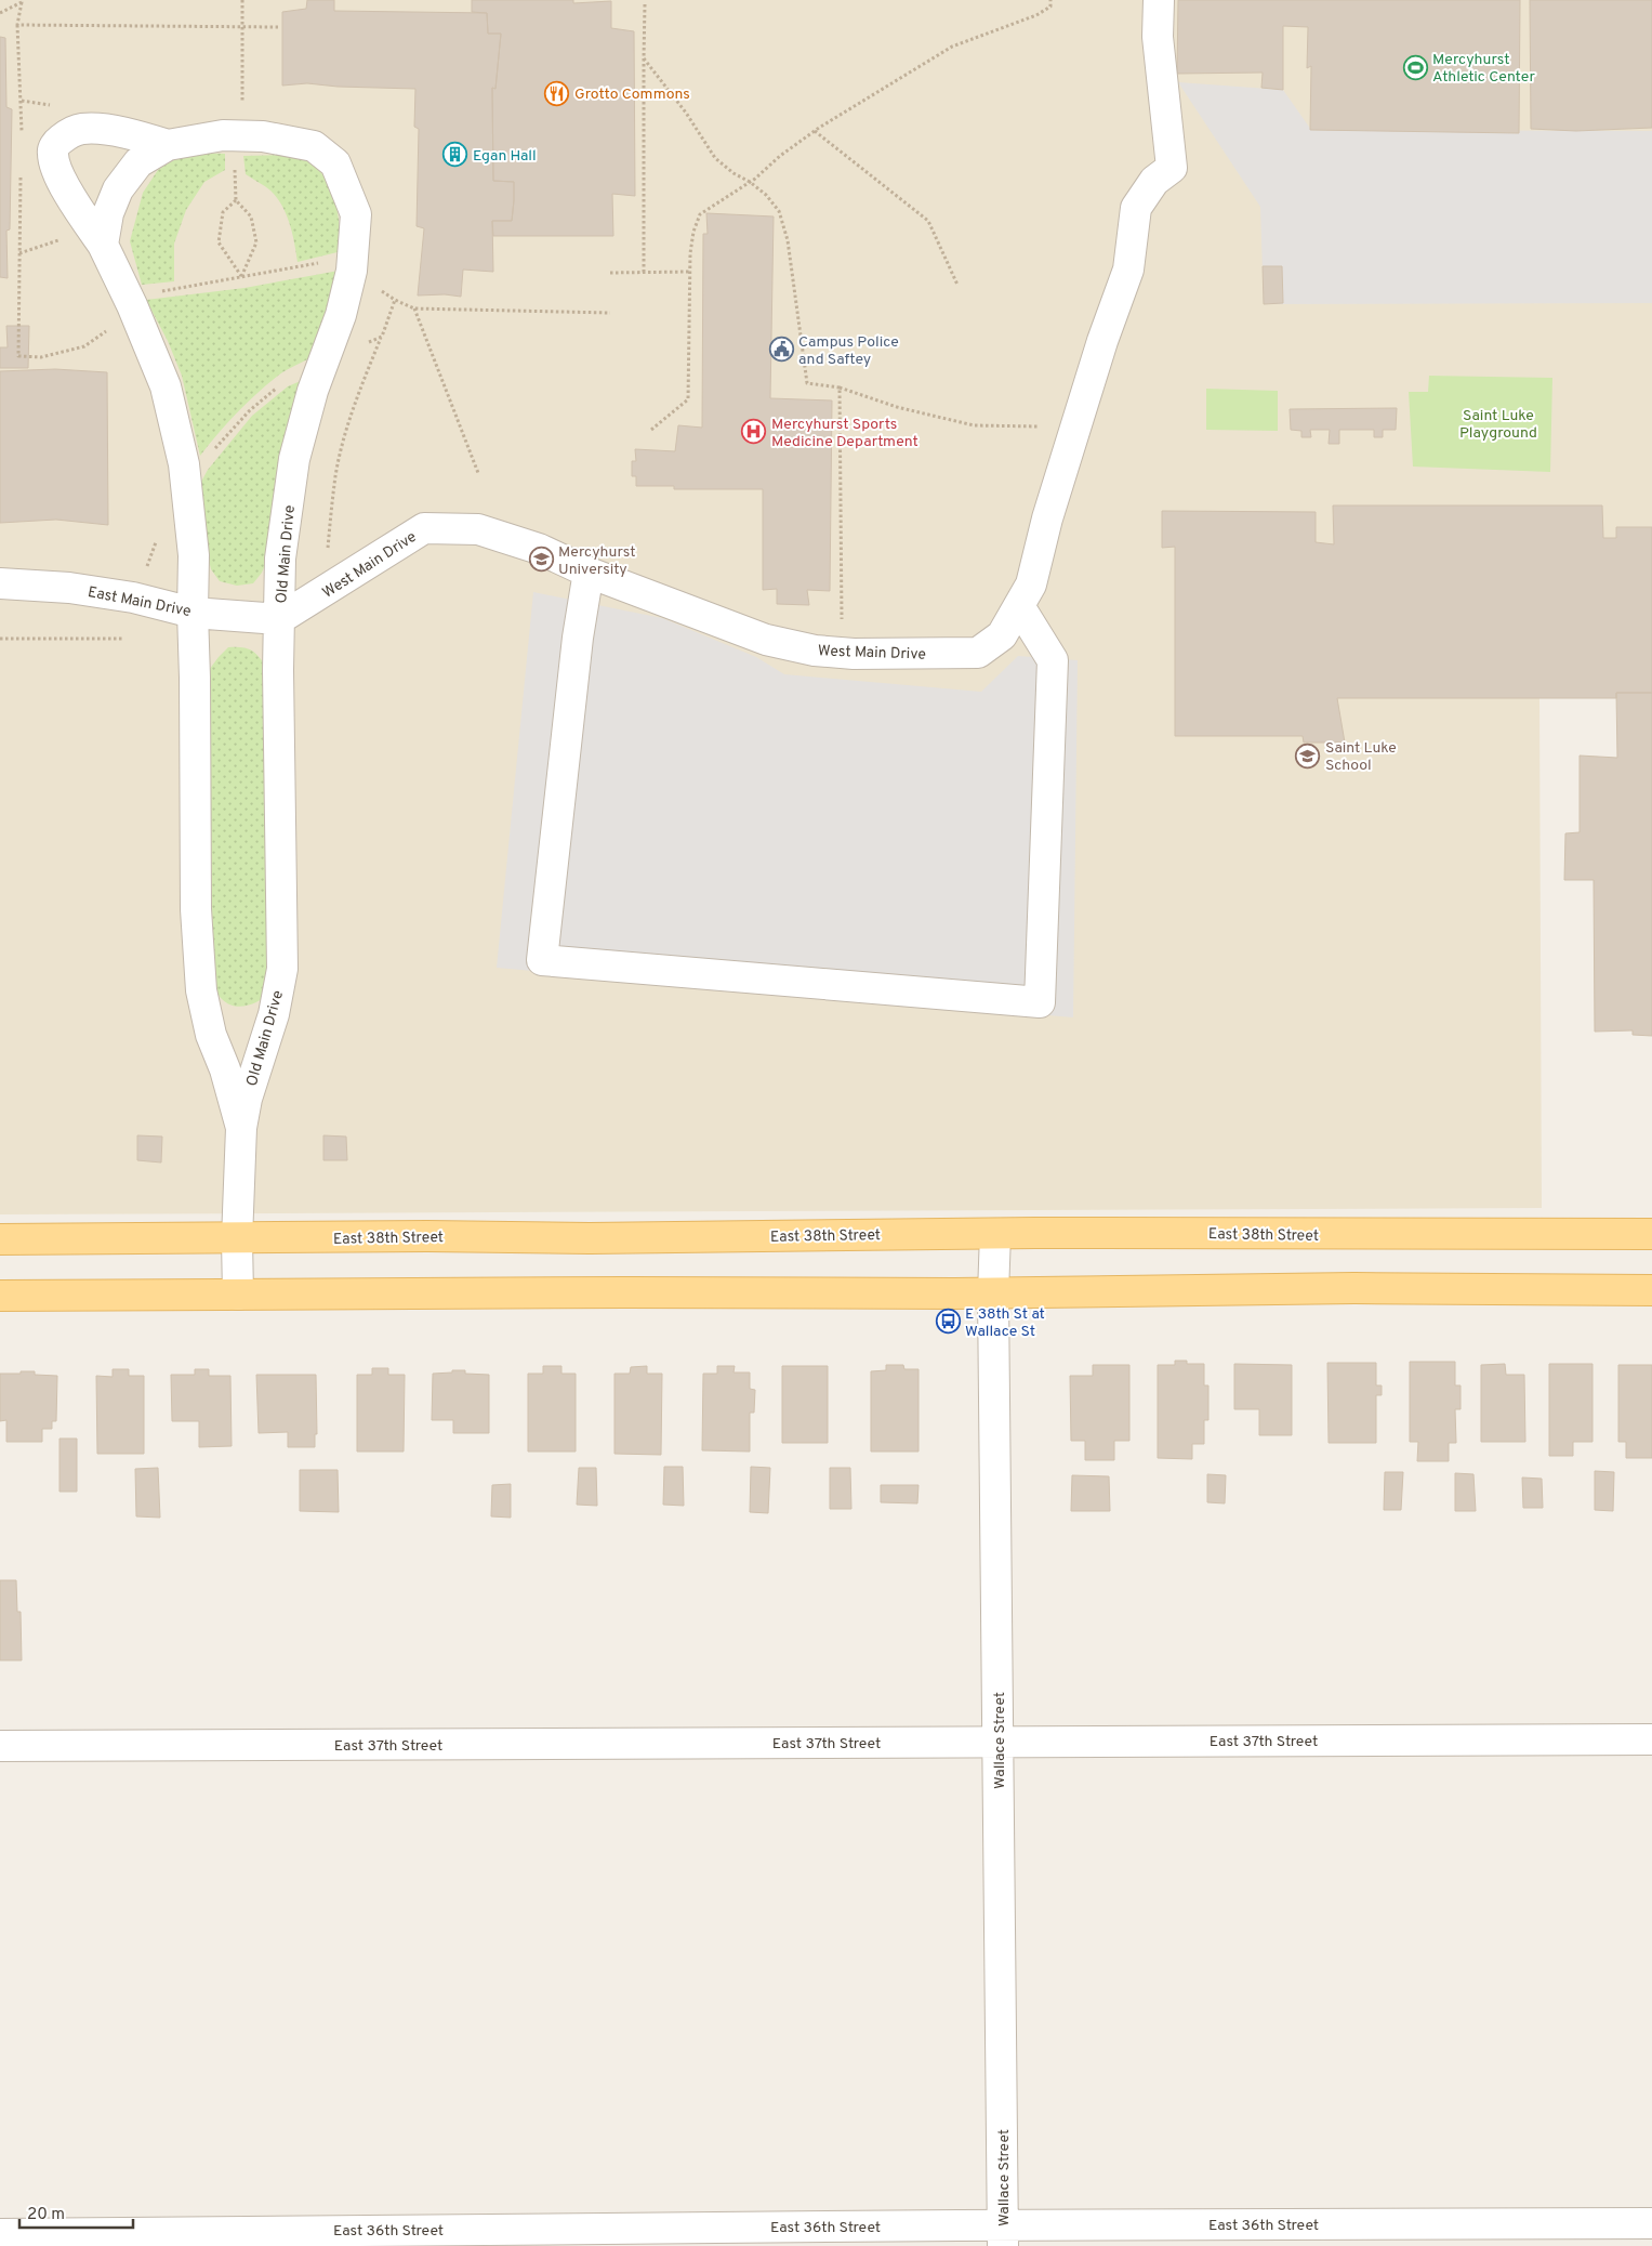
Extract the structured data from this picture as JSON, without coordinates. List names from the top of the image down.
{
  "streets": {
    "main road": ["East 38th Street"],
    "street": [
      "Old Main Drive",
      "West Main Drive",
      "East Main Drive",
      "Wallace Street",
      "East 37th Street",
      "East 36th Street"
    ]
  },
  "crossings": [
    ["Old Main Drive", "West Main Drive"],
    ["Old Main Drive", "East Main Drive"],
    ["Old Main Drive", "East 38th Street"],
    ["West Main Drive", "East Main Drive"],
    ["East 38th Street", "Wallace Street"],
    ["Wallace Street", "East 37th Street"],
    ["Wallace Street", "East 36th Street"]
  ],
  "parks": ["Saint Luke Playground"],
  "places": {
    "sports": ["Mercyhurst Athletic Center"],
    "restaurant": ["Grotto Commons"],
    "building": ["Egan Hall"],
    "public building": ["Campus Police and Saftey"],
    "hospital": ["Mercyhurst Sports Medicine Department"],
    "school or university": ["Mercyhurst University", "Saint Luke School"],
    "bus stop": ["E 38th St at Wallace St"]
  },
  "scale_bar": "20 m"
}
